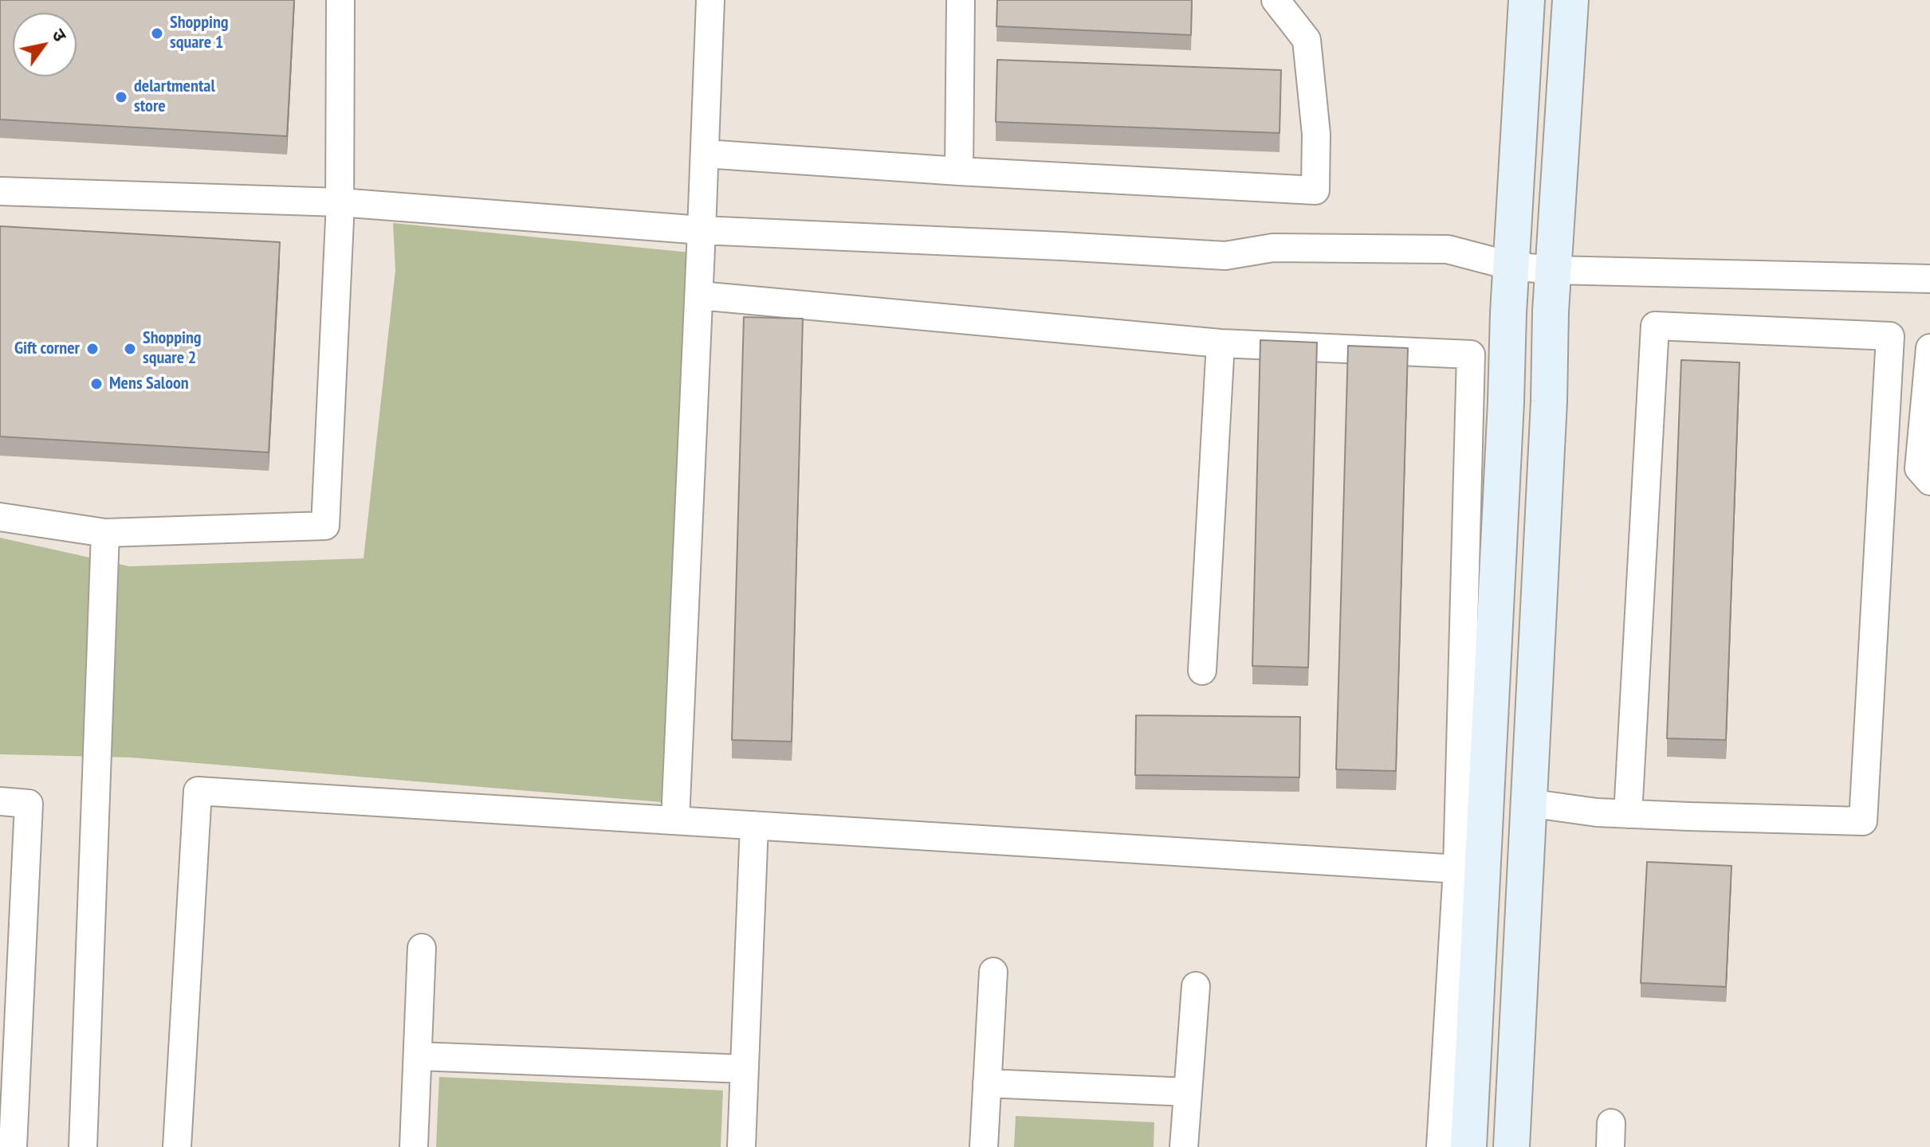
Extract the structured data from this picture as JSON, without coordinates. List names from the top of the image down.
{
  "places": [
    "Shopping square 1",
    "delartmental store",
    "Gift corner",
    "Shopping square 2",
    "Mens Saloon"
  ],
  "north": "top right"
}
